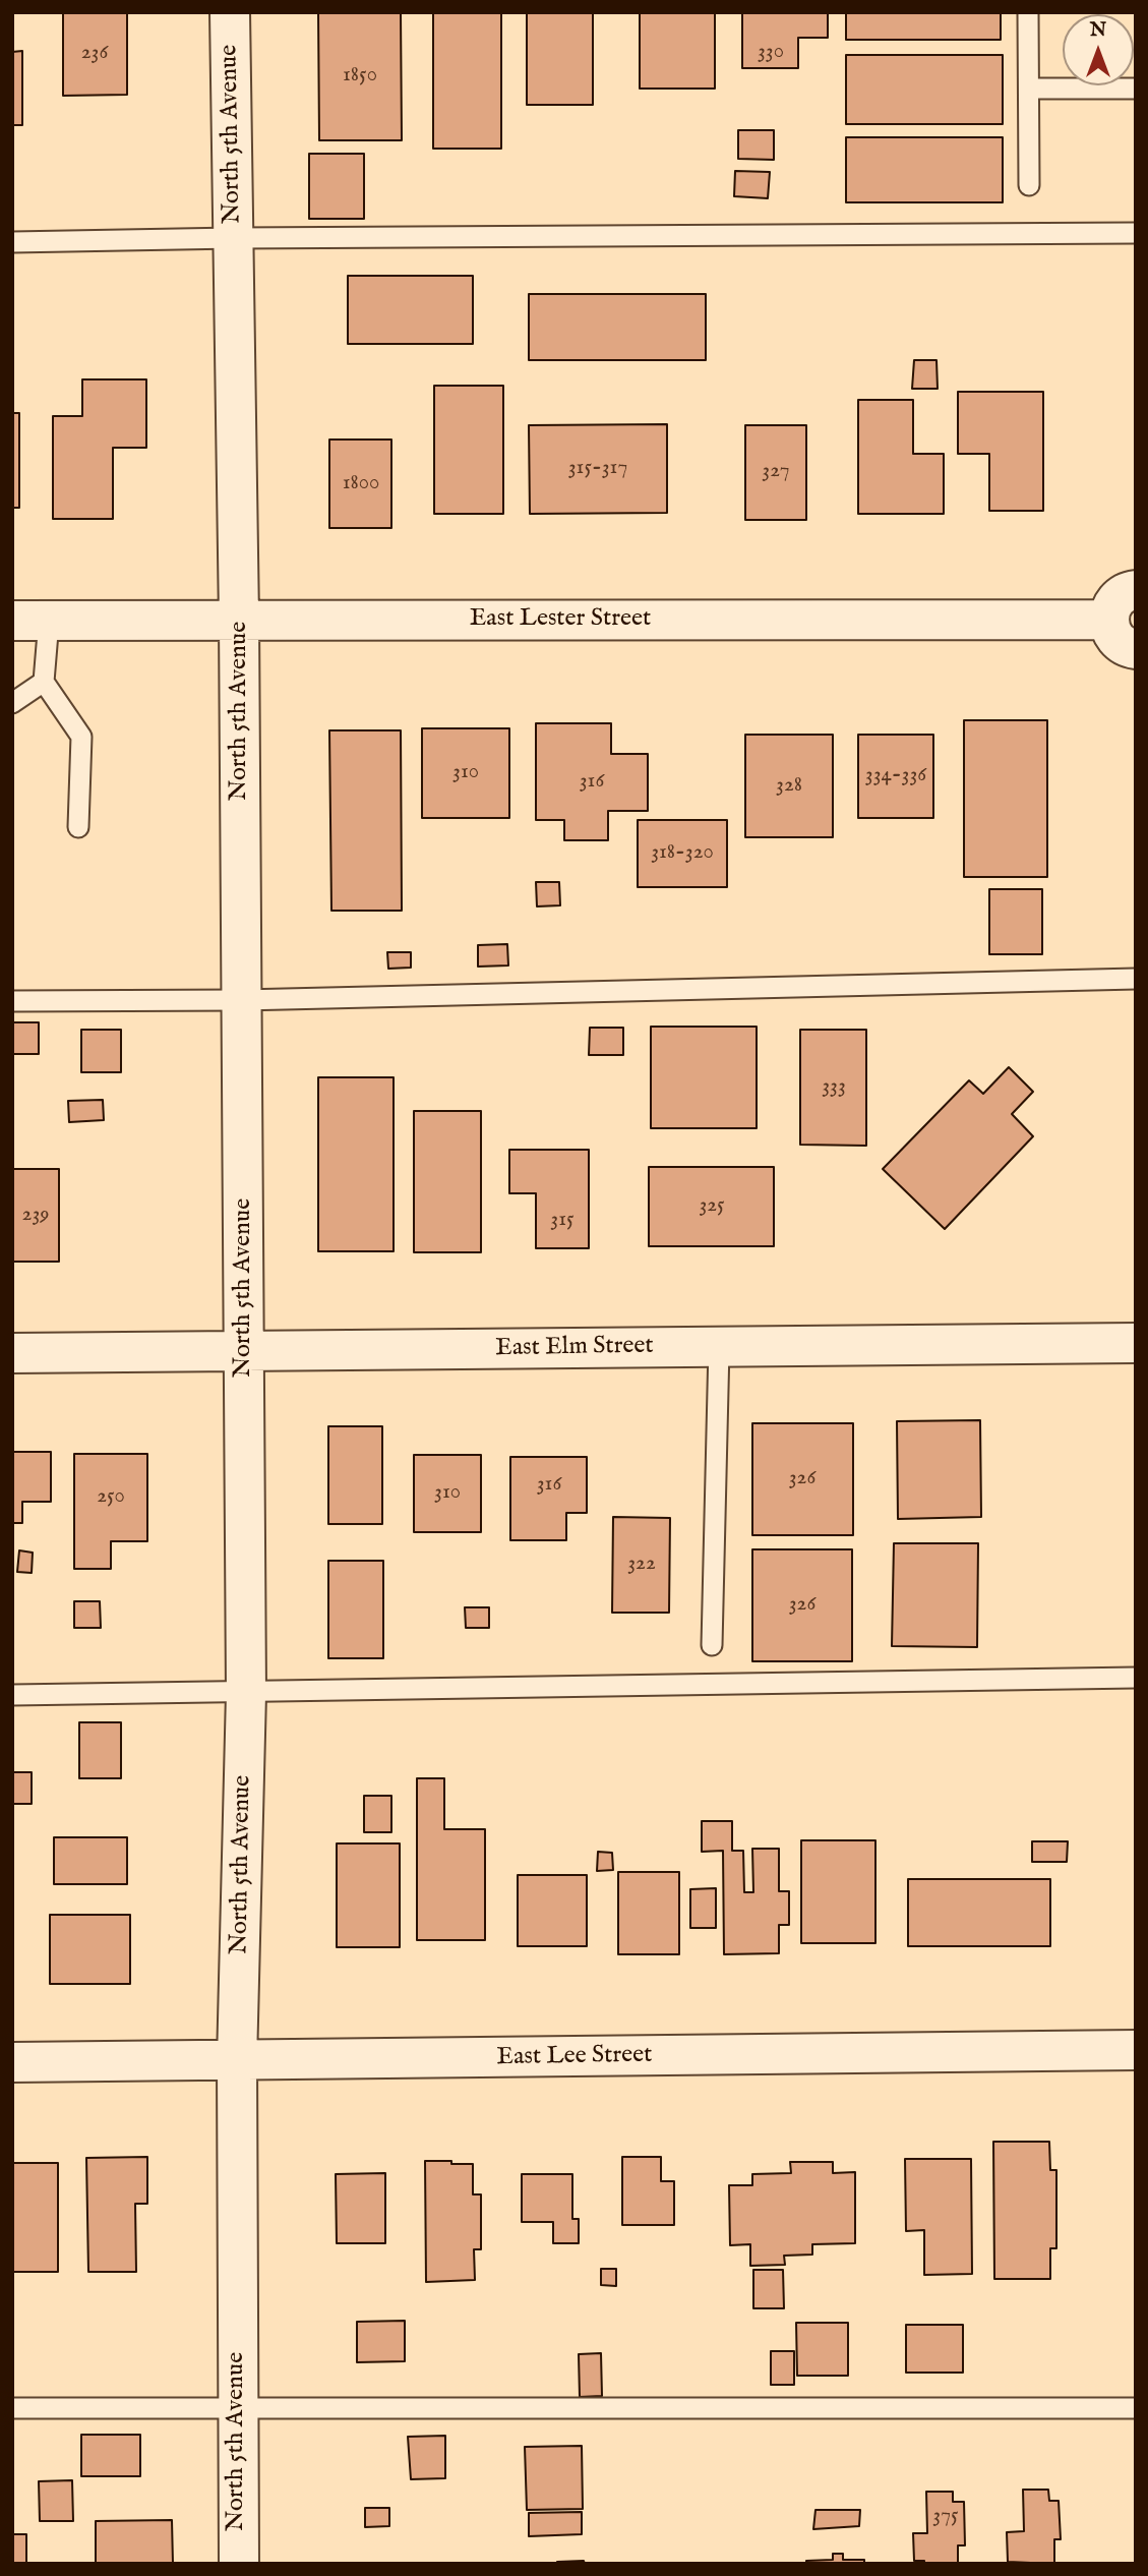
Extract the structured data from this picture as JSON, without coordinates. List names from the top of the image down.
{
  "streets": {
    "street": [
      "North 5th Avenue",
      "East Lester Street",
      "East Elm Street",
      "East Lee Street"
    ]
  },
  "crossings": [
    ["North 5th Avenue", "East Lester Street"],
    ["North 5th Avenue", "East Elm Street"],
    ["North 5th Avenue", "East Lee Street"]
  ],
  "house_numbers": [
    "330",
    "236",
    "1850",
    "315-317",
    "327",
    "1800",
    "310",
    "334-336",
    "316",
    "328",
    "318-320",
    "333",
    "325",
    "239",
    "315",
    "326",
    "316",
    "310",
    "250",
    "322",
    "326",
    "375"
  ],
  "north": "top"
}
